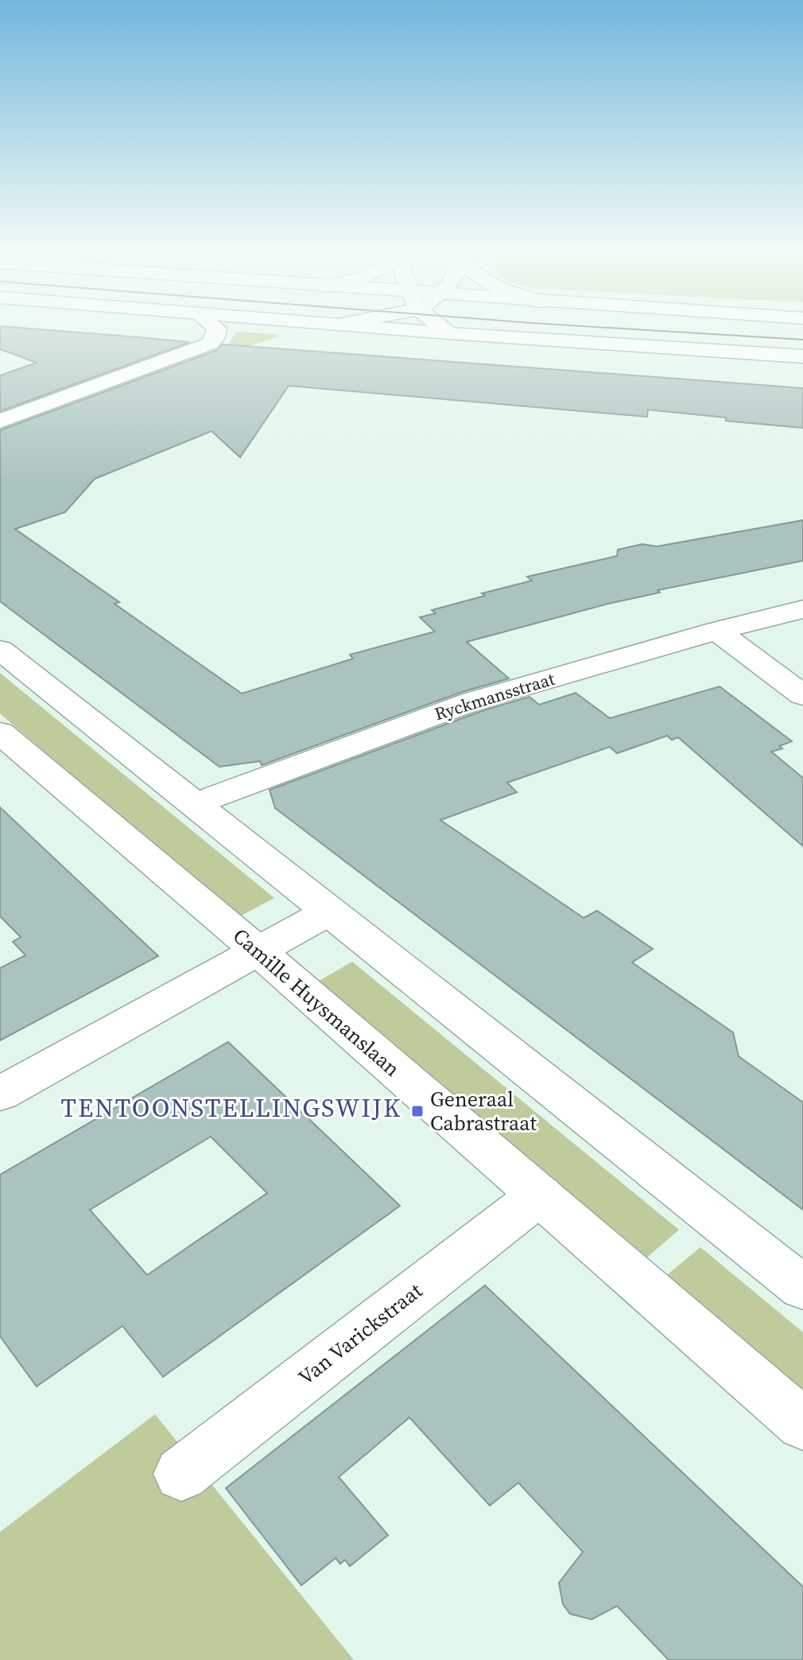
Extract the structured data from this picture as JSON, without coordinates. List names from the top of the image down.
{
  "streets": {
    "street": ["Ryckmansstraat", "Camille Huysmanslaan", "Van Varickstraat"]
  },
  "crossings": [
    ["Camille Huysmanslaan", "Van Varickstraat"]
  ],
  "districts": ["TENTOONSTELLINGSWIJK"],
  "places": {
    "transit": ["Generaal Cabrastraat"]
  }
}
